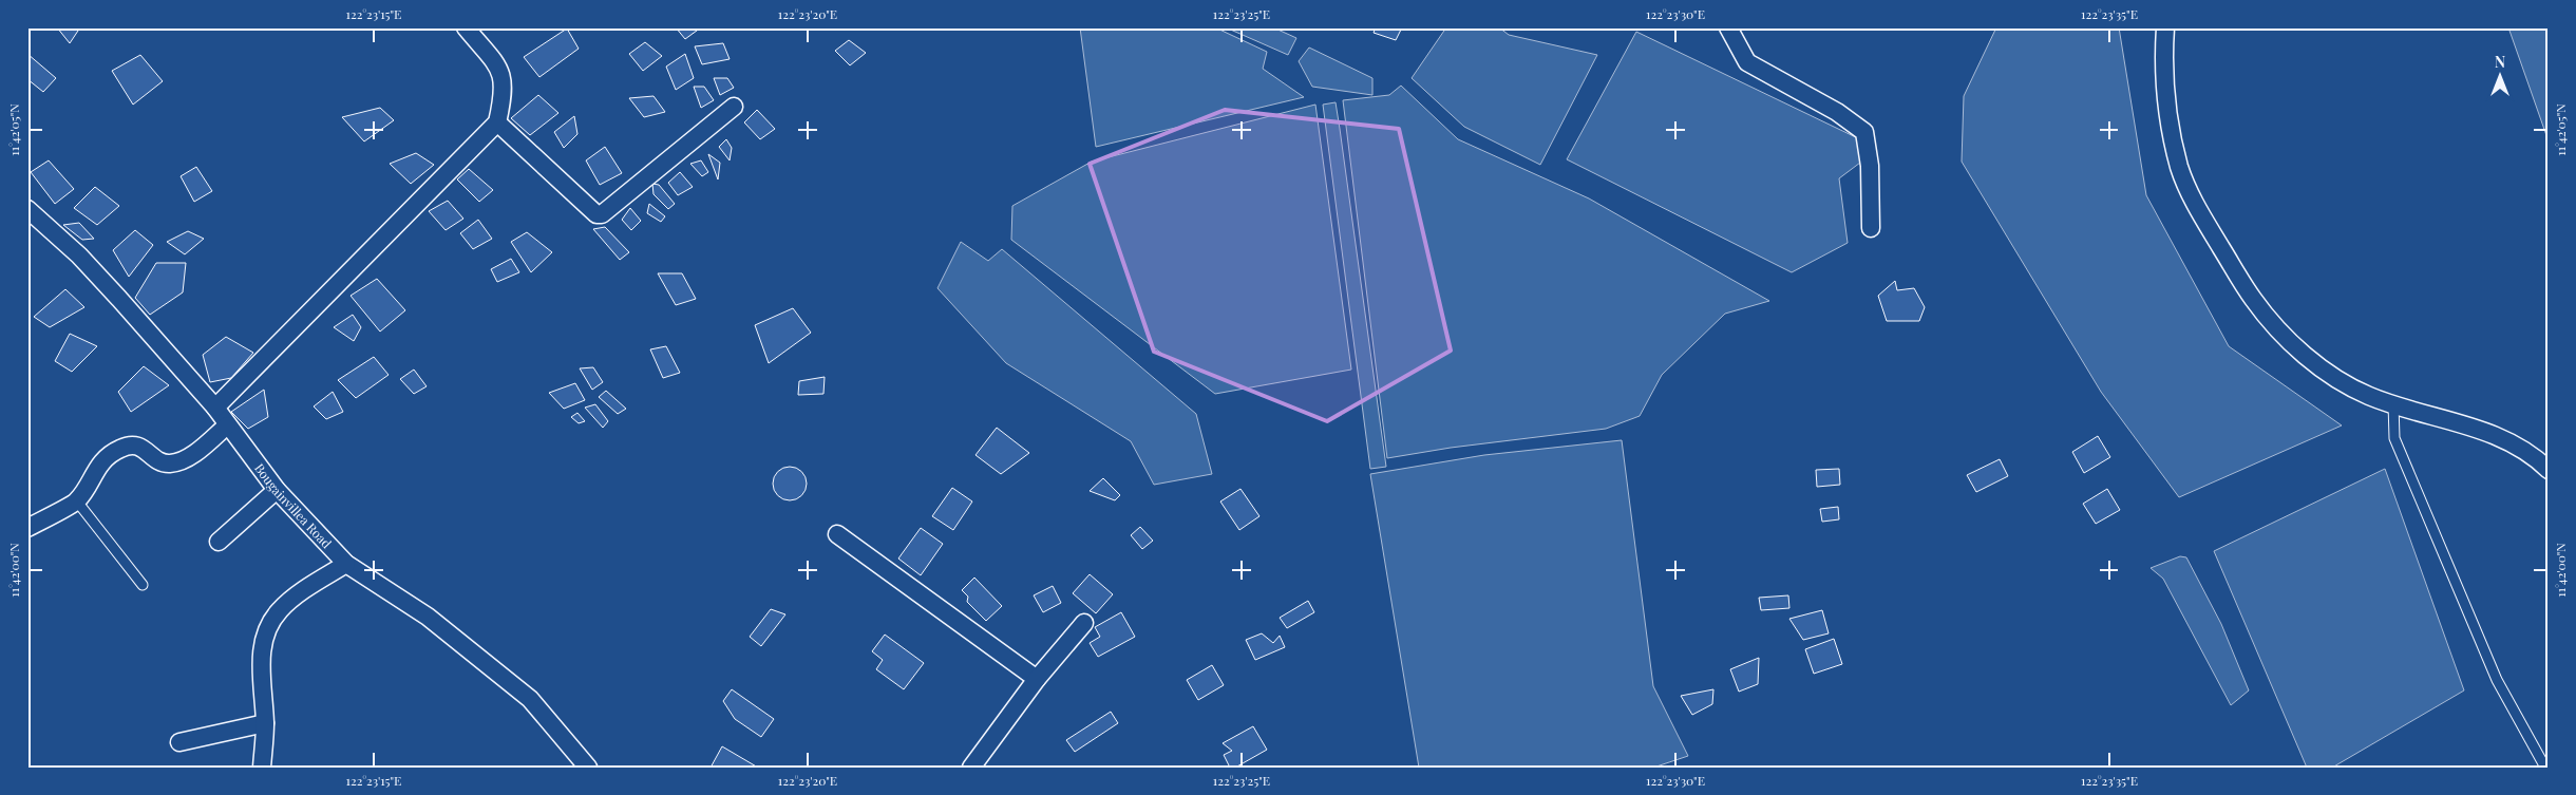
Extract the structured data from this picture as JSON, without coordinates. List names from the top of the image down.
{
  "streets": {
    "street": ["Bougainvillea Road"]
  },
  "north": "top",
  "coordinates": [
    "122°23'15\"E",
    "122°23'20\"E",
    "122°23'25\"E",
    "122°23'30\"E",
    "122°23'35\"E",
    "11°42'05\"N",
    "11°42'00\"N"
  ]
}
